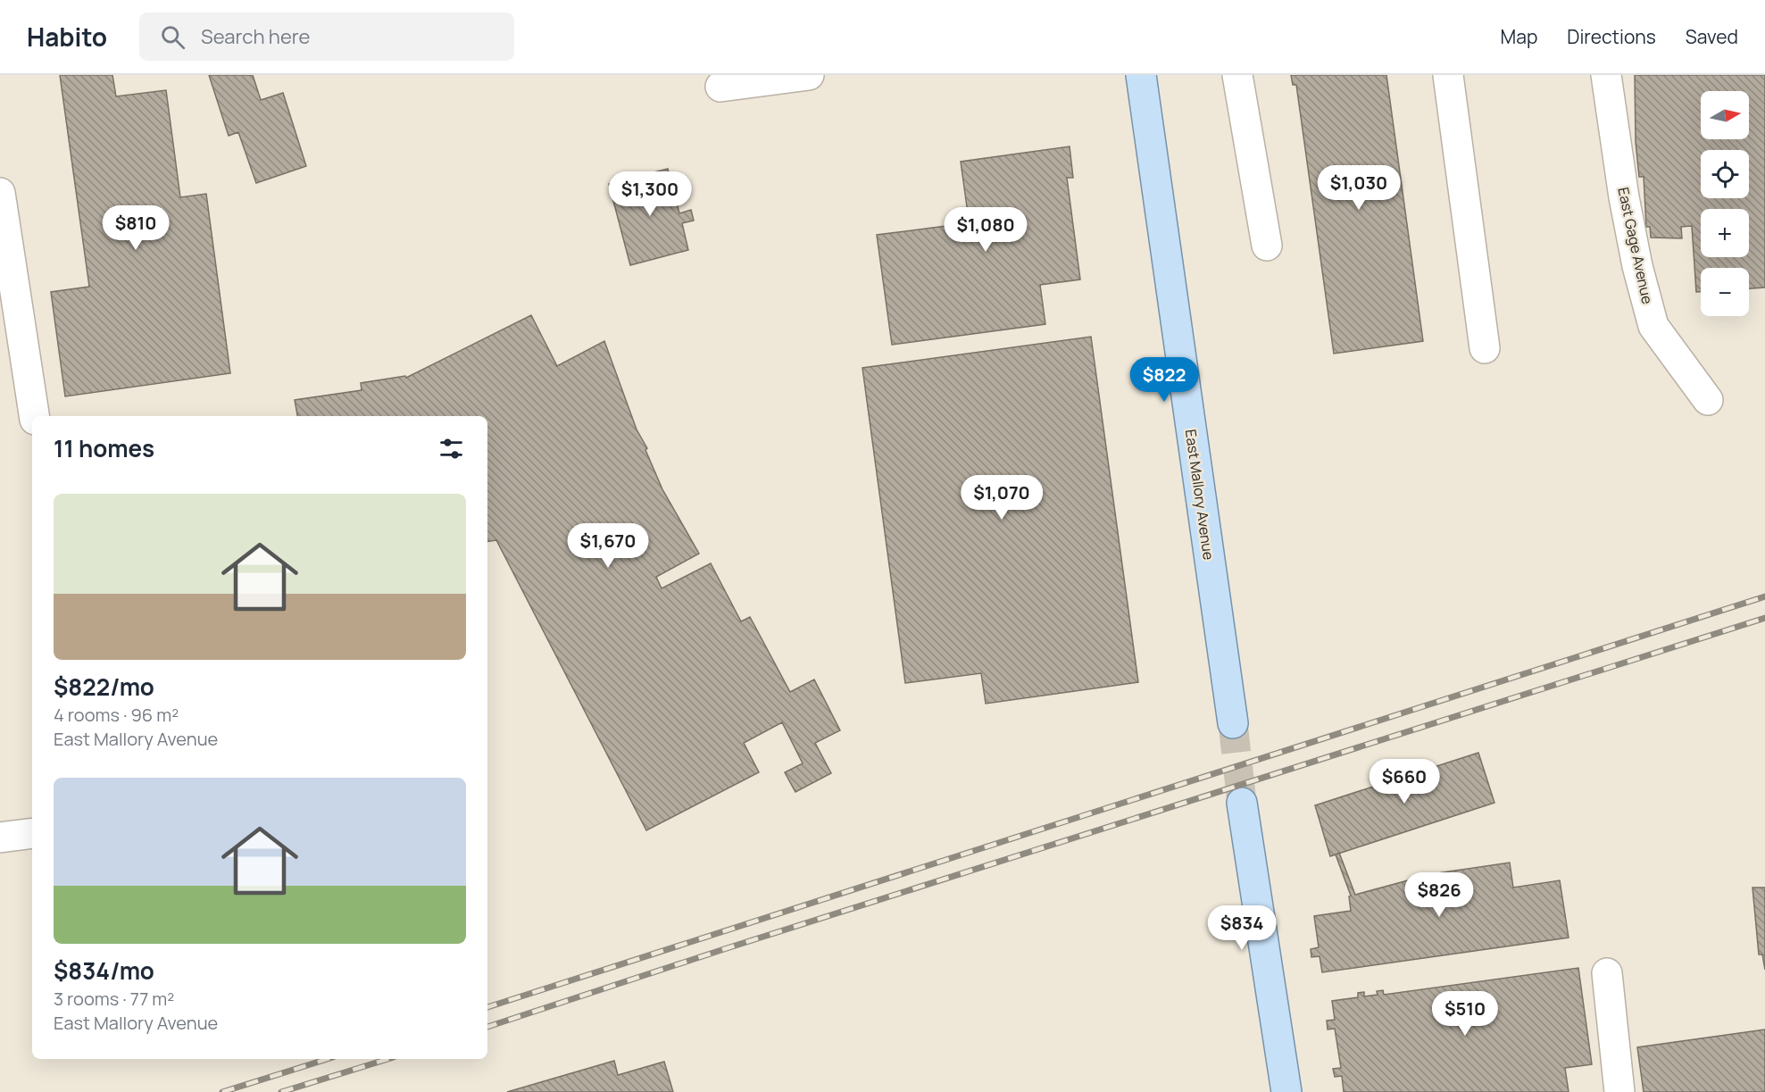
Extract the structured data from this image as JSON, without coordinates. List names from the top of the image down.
{
  "streets": {
    "main road": ["East Mallory Avenue"],
    "street": ["East Gage Avenue"]
  },
  "north": "right",
  "page": {
    "header": "Habito",
    "search": "Search here",
    "nav": ["Map", "Directions", "Saved"],
    "map_buttons": ["+", "−"],
    "price": [
      "$1,030",
      "$1,300",
      "$810",
      "$1,080",
      "$822",
      "$1,070",
      "$1,670",
      "$660",
      "$826",
      "$834",
      "$510"
    ],
    "heading": "11 homes",
    "list": [
      {
        "name": "$822/mo",
        "note": "4 rooms · 96 m² · East Mallory Avenue"
      },
      {
        "name": "$834/mo",
        "note": "3 rooms · 77 m² · East Mallory Avenue"
      }
    ]
  }
}
